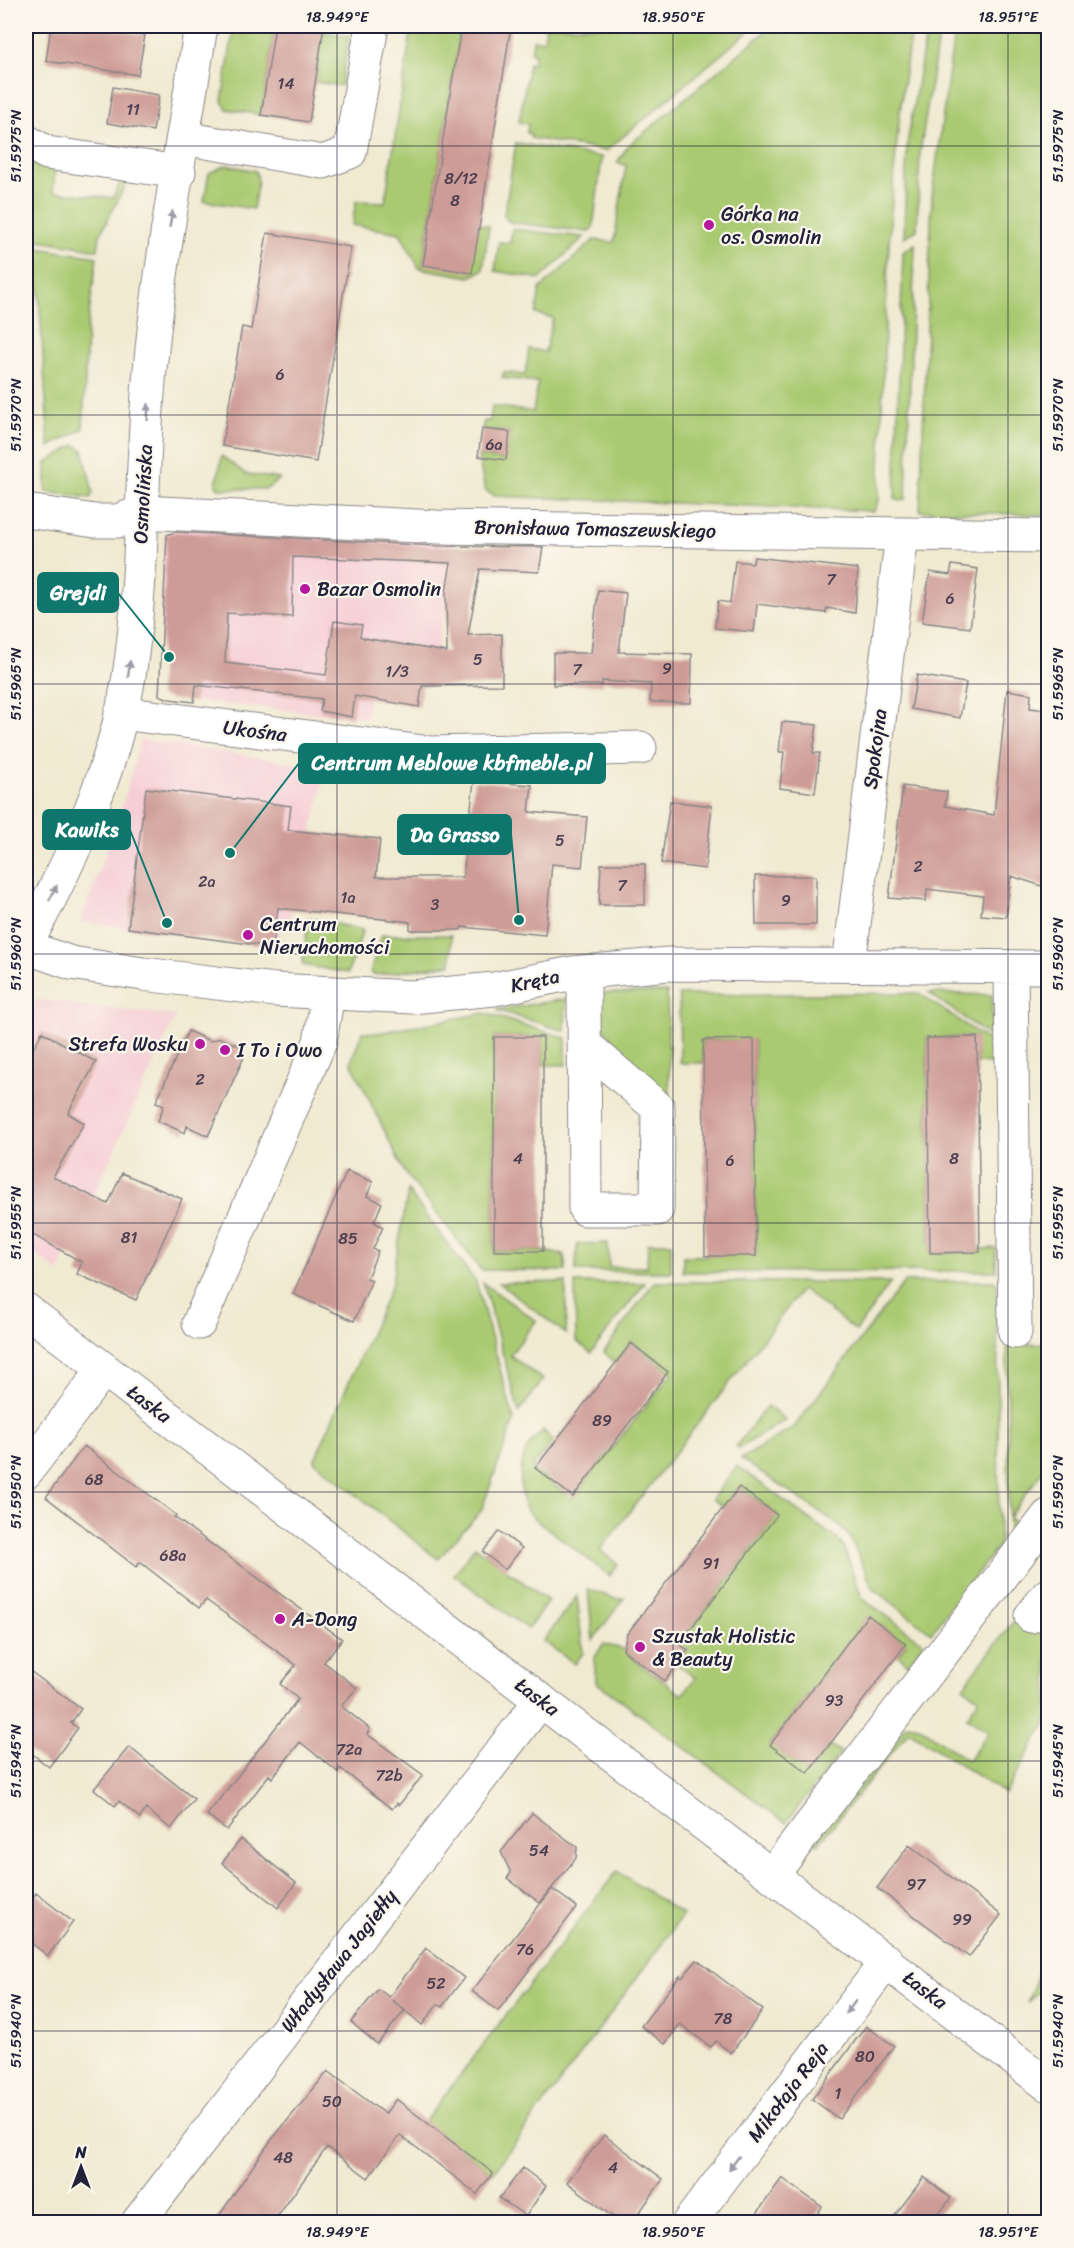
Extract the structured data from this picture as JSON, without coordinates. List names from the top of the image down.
{
  "streets": {
    "street": [
      "Osmolińska",
      "Bronisława Tomaszewskiego",
      "Ukośna",
      "Spokojna",
      "Kręta",
      "Łaska",
      "Władysława Jagiełły",
      "Mikołaja Reja"
    ]
  },
  "crossings": [
    ["Osmolińska", "Bronisława Tomaszewskiego"],
    ["Osmolińska", "Ukośna"],
    ["Osmolińska", "Kręta"],
    ["Bronisława Tomaszewskiego", "Spokojna"],
    ["Spokojna", "Kręta"],
    ["Łaska", "Władysława Jagiełły"],
    ["Łaska", "Mikołaja Reja"]
  ],
  "one_way": ["Osmolińska", "Mikołaja Reja"],
  "places": [
    "Górka na os. Osmolin",
    "Bazar Osmolin",
    "Grejdi",
    "Centrum Meblowe kbfmeble.pl",
    "Da Grasso",
    "Kawiks",
    "Centrum Nieruchomości",
    "Strefa Wosku",
    "I To i Owo",
    "A-Dong",
    "Szustak Holistic & Beauty"
  ],
  "house_numbers": [
    "14",
    "11",
    "8/12",
    "8",
    "6",
    "6a",
    "7",
    "6",
    "5",
    "9",
    "7",
    "1/3",
    "5",
    "2",
    "2a",
    "7",
    "1a",
    "9",
    "3",
    "2",
    "4",
    "8",
    "6",
    "81",
    "85",
    "89",
    "68",
    "68a",
    "91",
    "93",
    "72a",
    "72b",
    "54",
    "97",
    "99",
    "76",
    "52",
    "78",
    "80",
    "1",
    "50",
    "48",
    "4"
  ],
  "north": "top",
  "coordinates": [
    "18.949°E",
    "18.950°E",
    "18.951°E",
    "51.5975°N",
    "51.5970°N",
    "51.5965°N",
    "51.5960°N",
    "51.5955°N",
    "51.5950°N",
    "51.5945°N",
    "51.5940°N"
  ]
}
